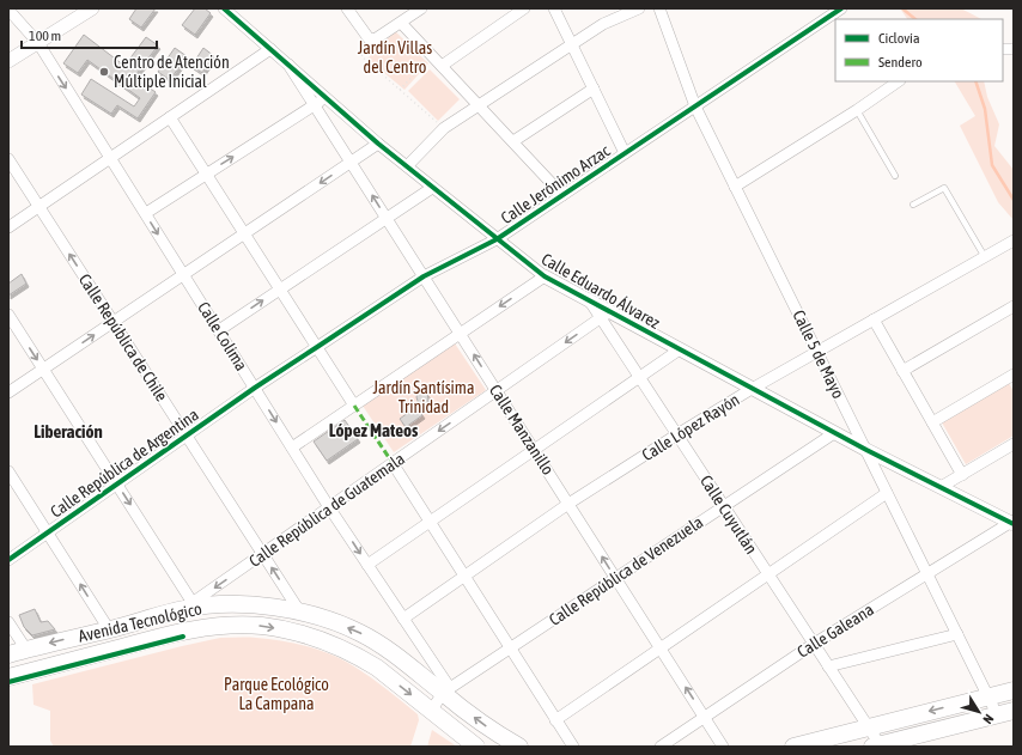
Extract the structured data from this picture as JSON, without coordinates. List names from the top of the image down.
{
  "streets": {
    "main road": ["Avenida Tecnológico"],
    "street": [
      "Calle Jerónimo Arzac",
      "Calle Eduardo Álvarez",
      "Calle Colima",
      "Calle República de Chile",
      "Calle 5 de Mayo",
      "Calle López Rayón",
      "Calle Manzanillo",
      "Calle República de Argentina",
      "Calle República de Guatemala",
      "Calle Cuyutlán",
      "Calle República de Venezuela",
      "Calle Galeana"
    ]
  },
  "crossings": [
    ["Calle Jerónimo Arzac", "Calle Eduardo Álvarez"],
    ["Calle Jerónimo Arzac", "Calle Colima"],
    ["Calle Jerónimo Arzac", "Calle 5 de Mayo"],
    ["Calle Jerónimo Arzac", "Calle Manzanillo"],
    ["Calle Jerónimo Arzac", "Calle República de Argentina"],
    ["Calle Eduardo Álvarez", "Calle 5 de Mayo"],
    ["Calle Eduardo Álvarez", "Calle López Rayón"],
    ["Calle Eduardo Álvarez", "Calle Manzanillo"],
    ["Calle Eduardo Álvarez", "Calle República de Guatemala"],
    ["Calle Eduardo Álvarez", "Calle Cuyutlán"],
    ["Calle Eduardo Álvarez", "Calle República de Venezuela"],
    ["Calle Eduardo Álvarez", "Calle Galeana"],
    ["Calle Colima", "Calle López Rayón"],
    ["Calle Colima", "Calle República de Argentina"],
    ["Calle Colima", "Calle República de Guatemala"],
    ["Calle Colima", "Calle República de Venezuela"],
    ["Calle Colima", "Avenida Tecnológico"],
    ["Calle República de Chile", "Calle República de Argentina"],
    ["Calle República de Chile", "Calle República de Guatemala"],
    ["Calle República de Chile", "Avenida Tecnológico"],
    ["Calle 5 de Mayo", "Calle López Rayón"],
    ["Calle 5 de Mayo", "Calle Galeana"],
    ["Calle López Rayón", "Calle Manzanillo"],
    ["Calle López Rayón", "Calle Cuyutlán"],
    ["Calle Manzanillo", "Calle República de Guatemala"],
    ["Calle Manzanillo", "Calle República de Venezuela"],
    ["Calle Manzanillo", "Calle Galeana"],
    ["Calle República de Guatemala", "Calle Cuyutlán"],
    ["Calle República de Guatemala", "Avenida Tecnológico"],
    ["Calle Cuyutlán", "Calle República de Venezuela"],
    ["Calle Cuyutlán", "Calle Galeana"],
    ["Calle República de Venezuela", "Avenida Tecnológico"]
  ],
  "one_way": ["Calle Manzanillo"],
  "districts": ["López Mateos", "Liberación"],
  "parks": ["Jardín Villas del Centro", "Jardín Santísima Trinidad", "Parque Ecológico La Campana"],
  "places": ["Centro de Atención Múltiple Inicial"],
  "legend": ["Ciclovía", "Sendero"],
  "scale_bar": "100 m",
  "north": "bottom right"
}
